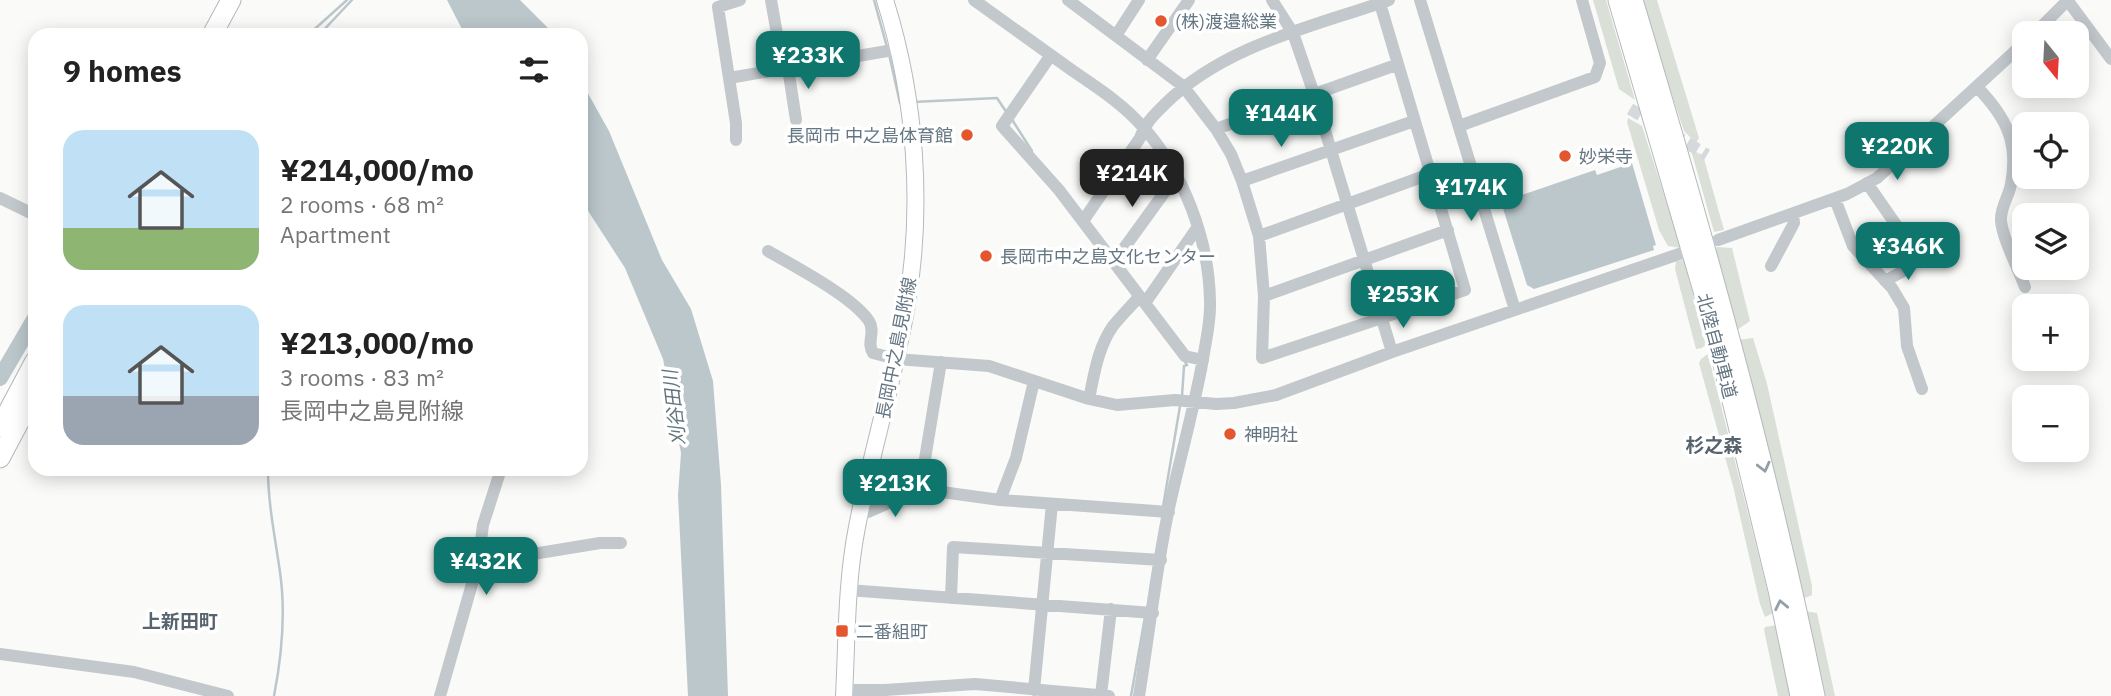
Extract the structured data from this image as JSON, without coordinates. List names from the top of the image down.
{
  "streets": {
    "highway": ["北陸自動車道"],
    "main road": ["長岡中之島見附線"]
  },
  "districts": ["杉之森", "上新田町"],
  "water": ["刈谷田川"],
  "places": {
    "other": [
      "(株)渡邉総業",
      "長岡市 中之島体育館",
      "妙栄寺",
      "長岡市中之島文化センター",
      "神明社"
    ],
    "transit": ["二番組町"]
  },
  "north": "bottom",
  "page": {
    "map_buttons": ["+", "−"],
    "heading": "9 homes",
    "price": [
      "¥233K",
      "¥144K",
      "¥220K",
      "¥214K",
      "¥174K",
      "¥346K",
      "¥253K",
      "¥213K",
      "¥432K"
    ],
    "list": [
      {
        "name": "¥214,000/mo",
        "note": "2 rooms · 68 m² · Apartment"
      },
      {
        "name": "¥213,000/mo",
        "note": "3 rooms · 83 m² · 長岡中之島見附線"
      }
    ]
  }
}
